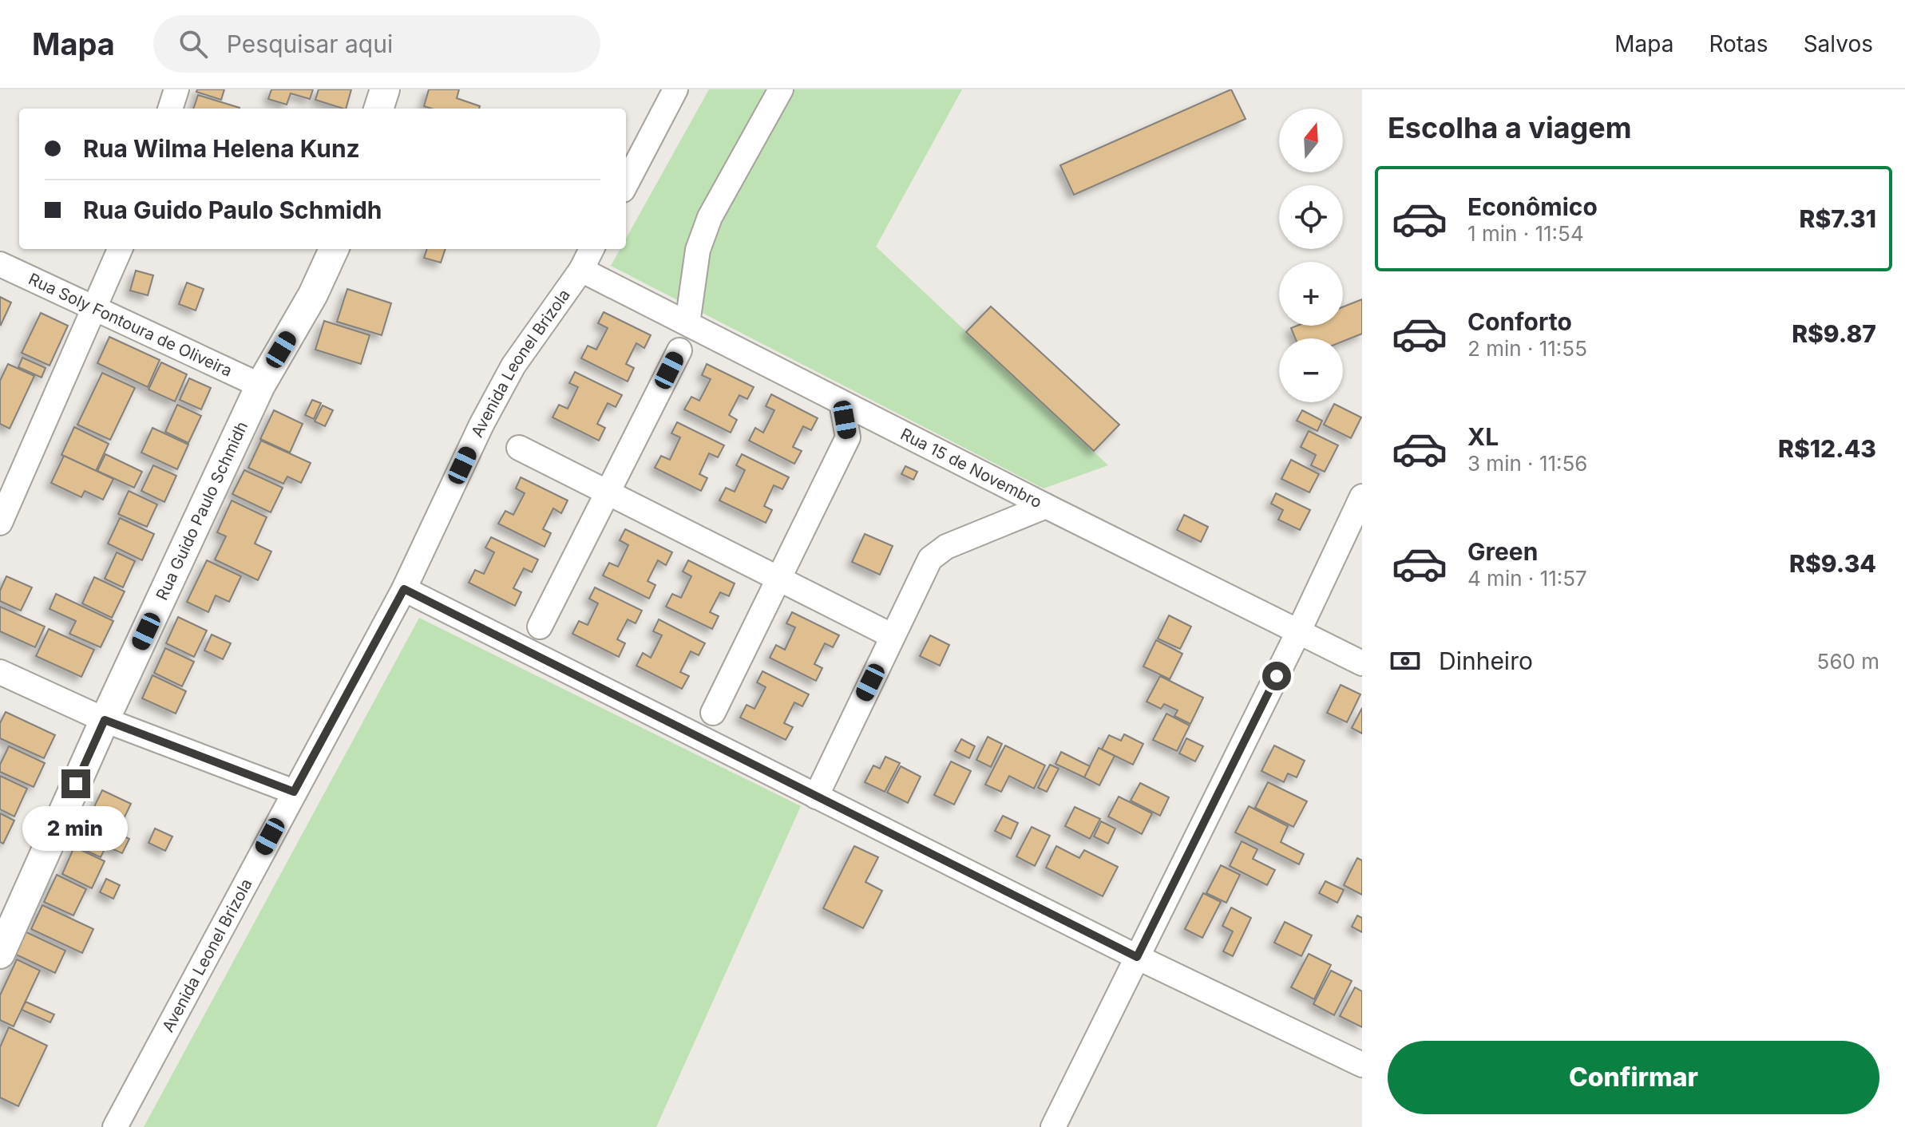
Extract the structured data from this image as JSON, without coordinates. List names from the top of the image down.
{
  "streets": {
    "street": [
      "Rua Soly Fontoura de Oliveira",
      "Avenida Leonel Brizola",
      "Rua 15 de Novembro",
      "Rua Guido Paulo Schmidh"
    ]
  },
  "crossings": [
    ["Rua Soly Fontoura de Oliveira", "Rua Guido Paulo Schmidh"],
    ["Avenida Leonel Brizola", "Rua 15 de Novembro"]
  ],
  "north": "top",
  "page": {
    "header": "Mapa",
    "search": "Pesquisar aqui",
    "nav": ["Mapa", "Rotas", "Salvos"],
    "heading": "Escolha a viagem",
    "map_buttons": ["+", "−"],
    "banner": ["Rua Wilma Helena Kunz", "Rua Guido Paulo Schmidh"],
    "list": [
      {
        "name": "Econômico",
        "note": "1 min · 11:54",
        "value": "R$7.31"
      },
      {
        "name": "Conforto",
        "note": "2 min · 11:55",
        "value": "R$9.87"
      },
      {
        "name": "XL",
        "note": "3 min · 11:56",
        "value": "R$12.43"
      },
      {
        "name": "Green",
        "note": "4 min · 11:57",
        "value": "R$9.34"
      }
    ],
    "pay": ["Dinheiro", "560 m"],
    "bubble": "2 min",
    "buttons": "Confirmar"
  }
}
